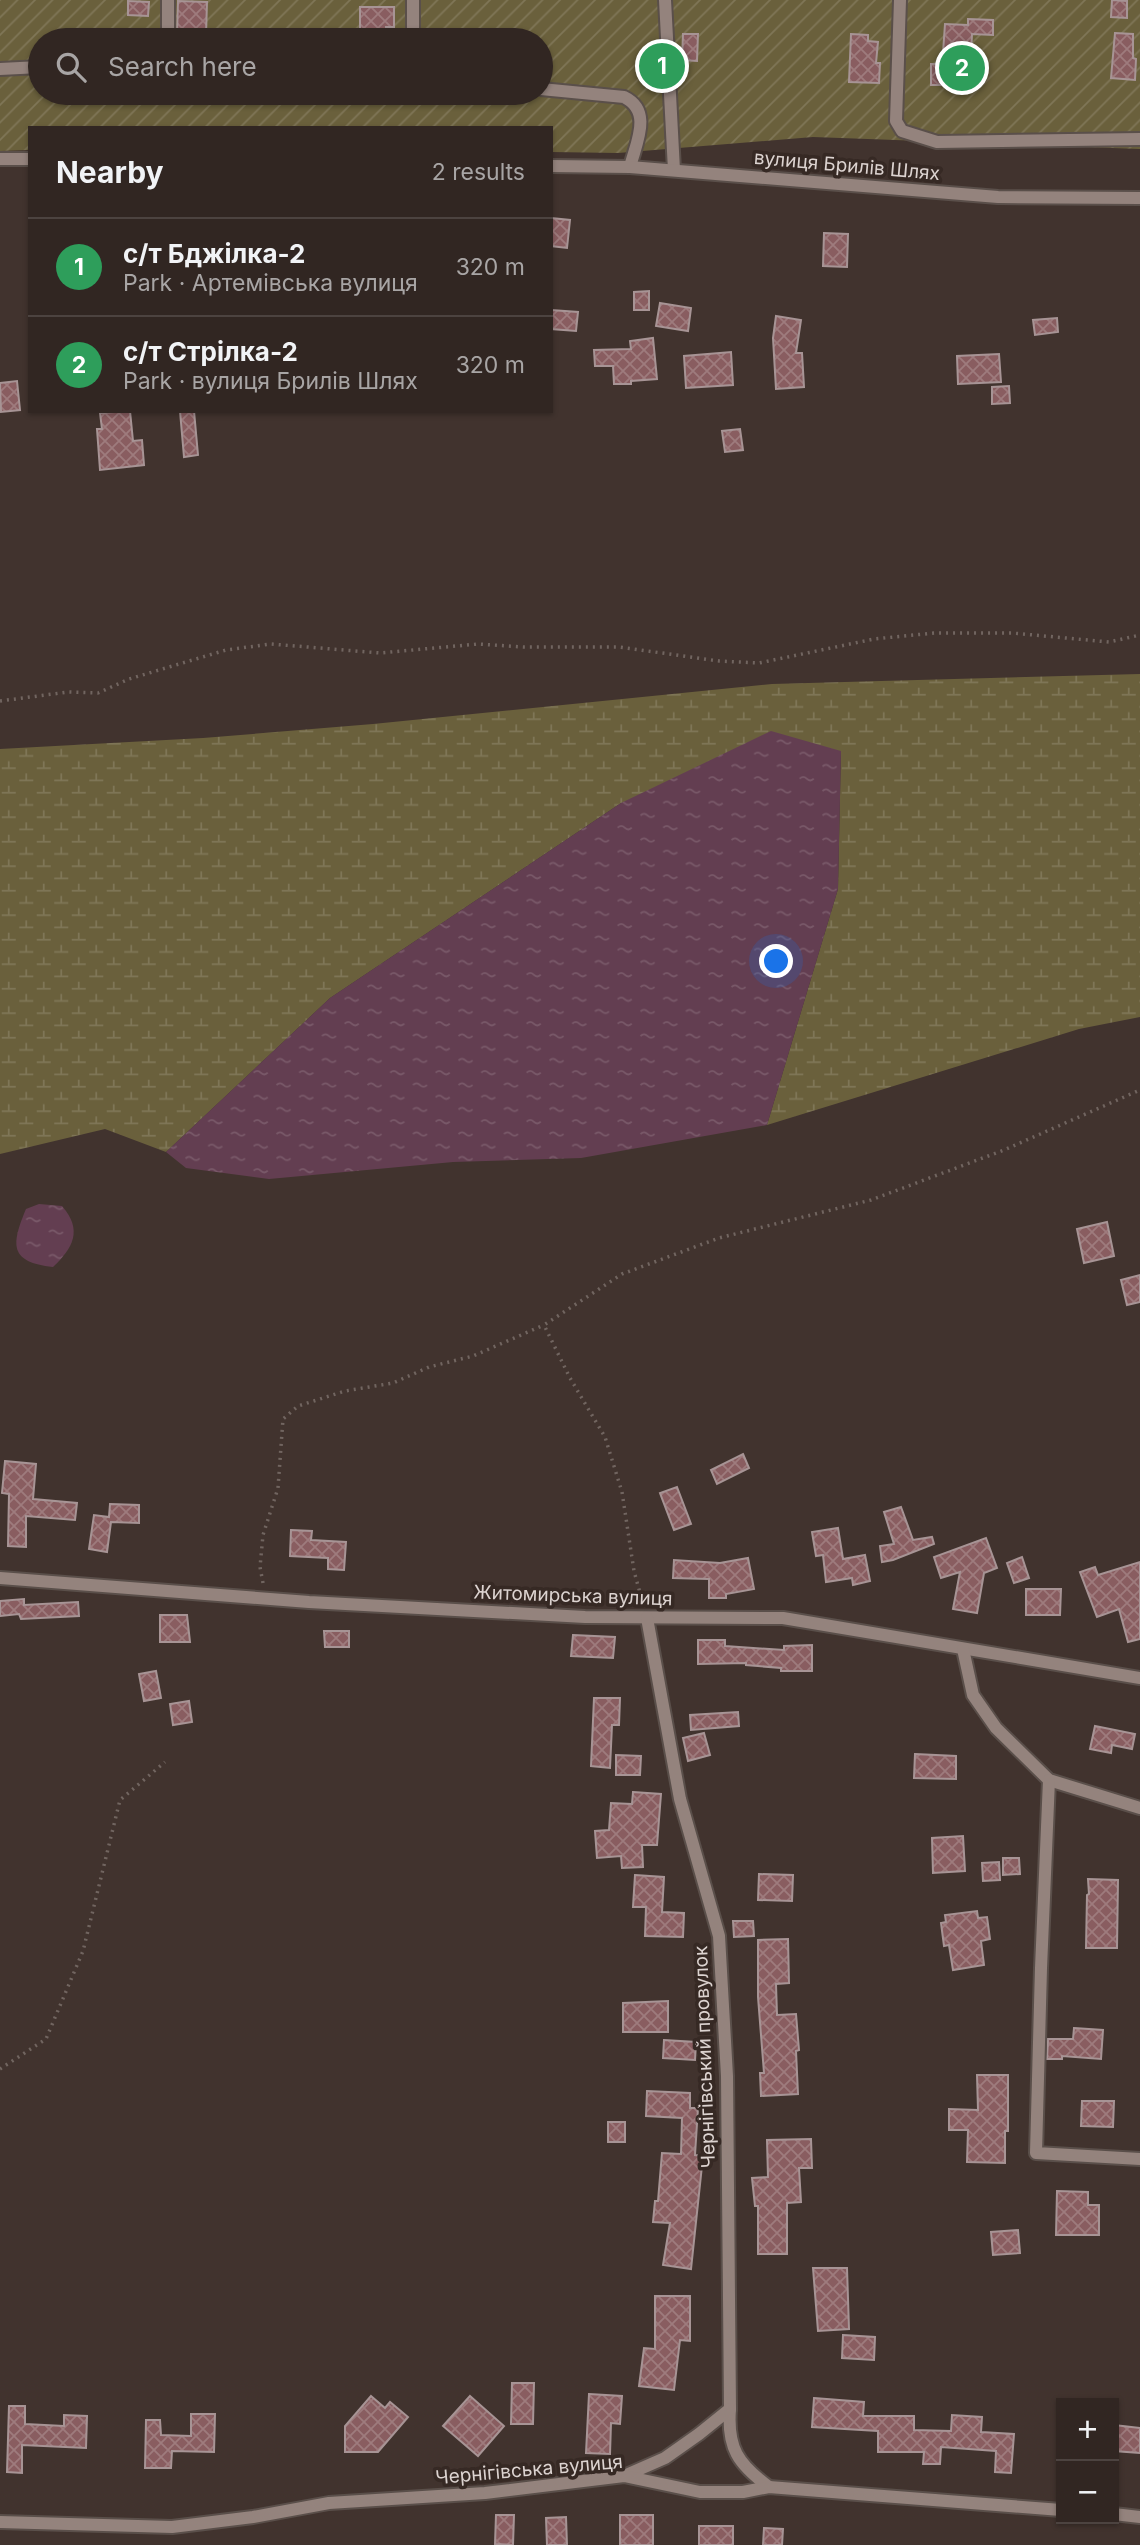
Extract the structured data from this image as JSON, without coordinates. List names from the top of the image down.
{
  "streets": {
    "street": [
      "вулиця Брилів Шлях",
      "Житомирська вулиця",
      "Чернігівський провулок",
      "Чернігівська вулиця"
    ]
  },
  "crossings": [
    ["Житомирська вулиця", "Чернігівський провулок"],
    ["Чернігівський провулок", "Чернігівська вулиця"]
  ],
  "page": {
    "search": "Search here",
    "pins": ["1", "2"],
    "heading": ["Nearby", "2 results"],
    "list": [
      {
        "mark": "1",
        "name": "с/т Бджілка-2",
        "note": "Park · Артемівська вулиця",
        "value": "320 m"
      },
      {
        "mark": "2",
        "name": "с/т Стрілка-2",
        "note": "Park · вулиця Брилів Шлях",
        "value": "320 m"
      }
    ],
    "map_buttons": ["+", "−"]
  }
}
